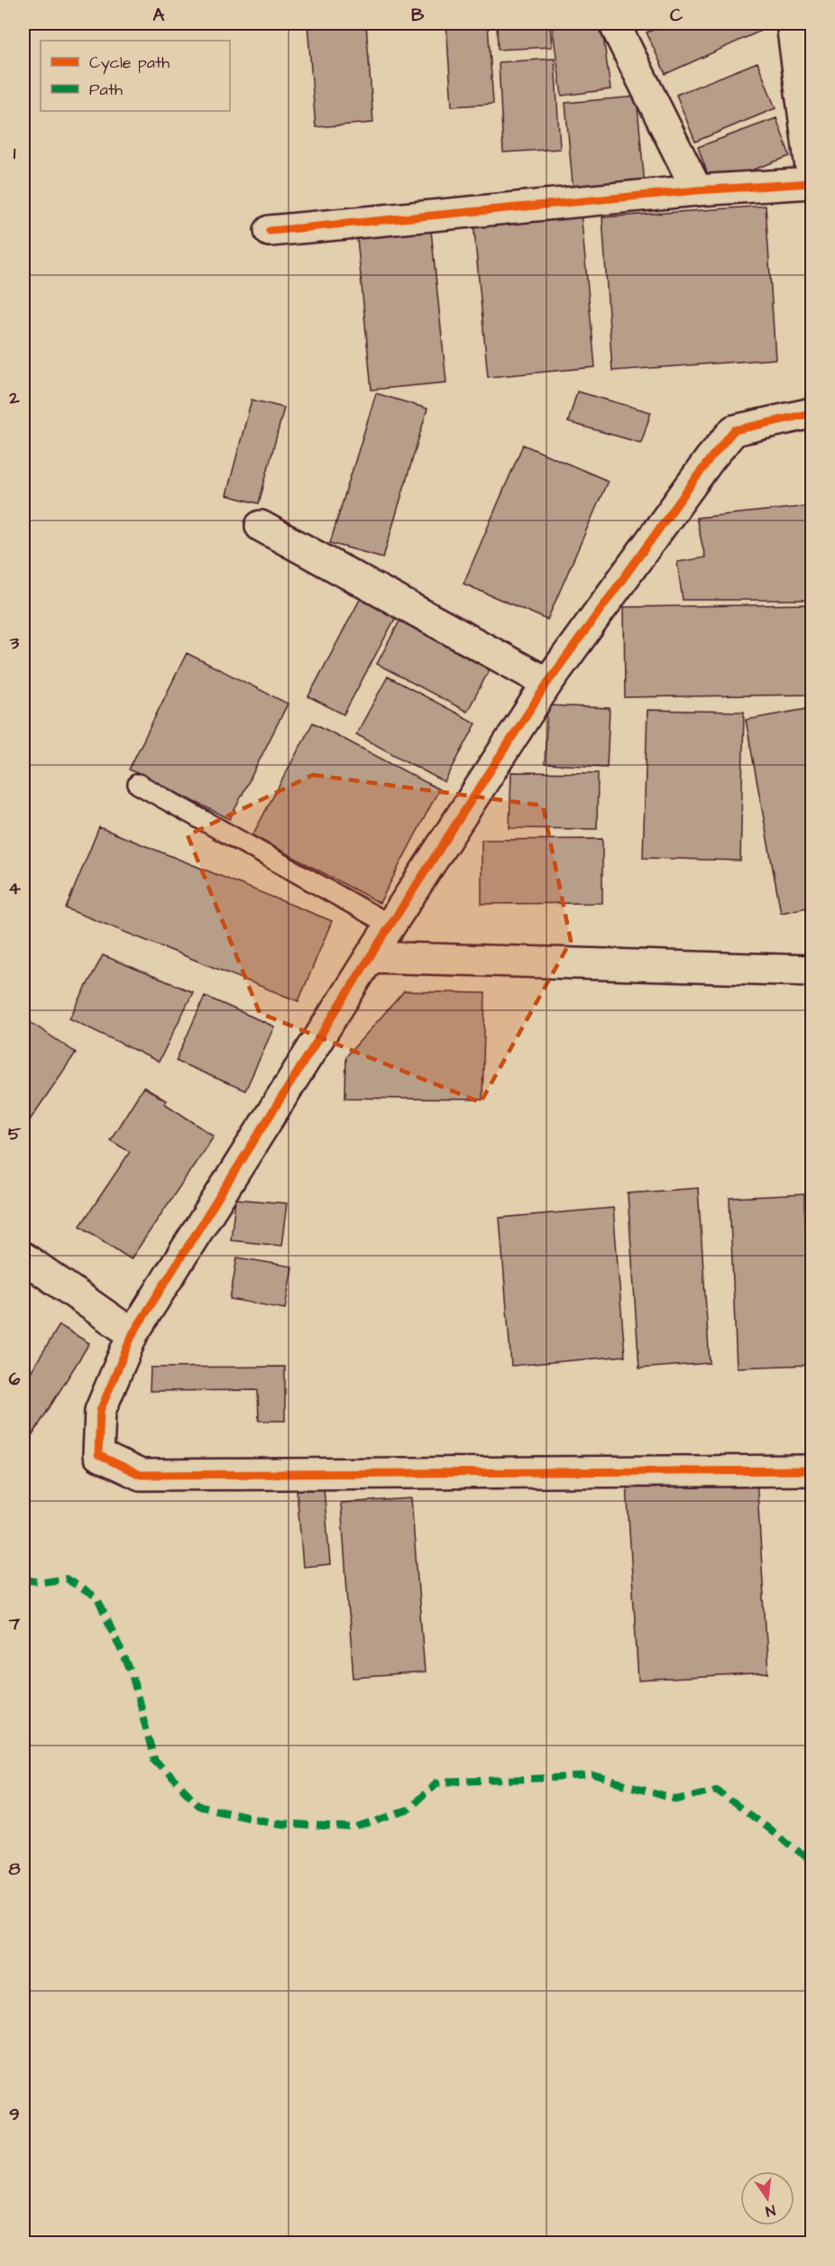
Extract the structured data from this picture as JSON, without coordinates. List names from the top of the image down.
{
  "legend": ["Cycle path", "Path"],
  "north": "bottom",
  "grid": {
    "columns": ["A", "B", "C"],
    "rows": [
      "1",
      "2",
      "3",
      "4",
      "5",
      "6",
      "7",
      "8",
      "9"
    ]
  }
}
